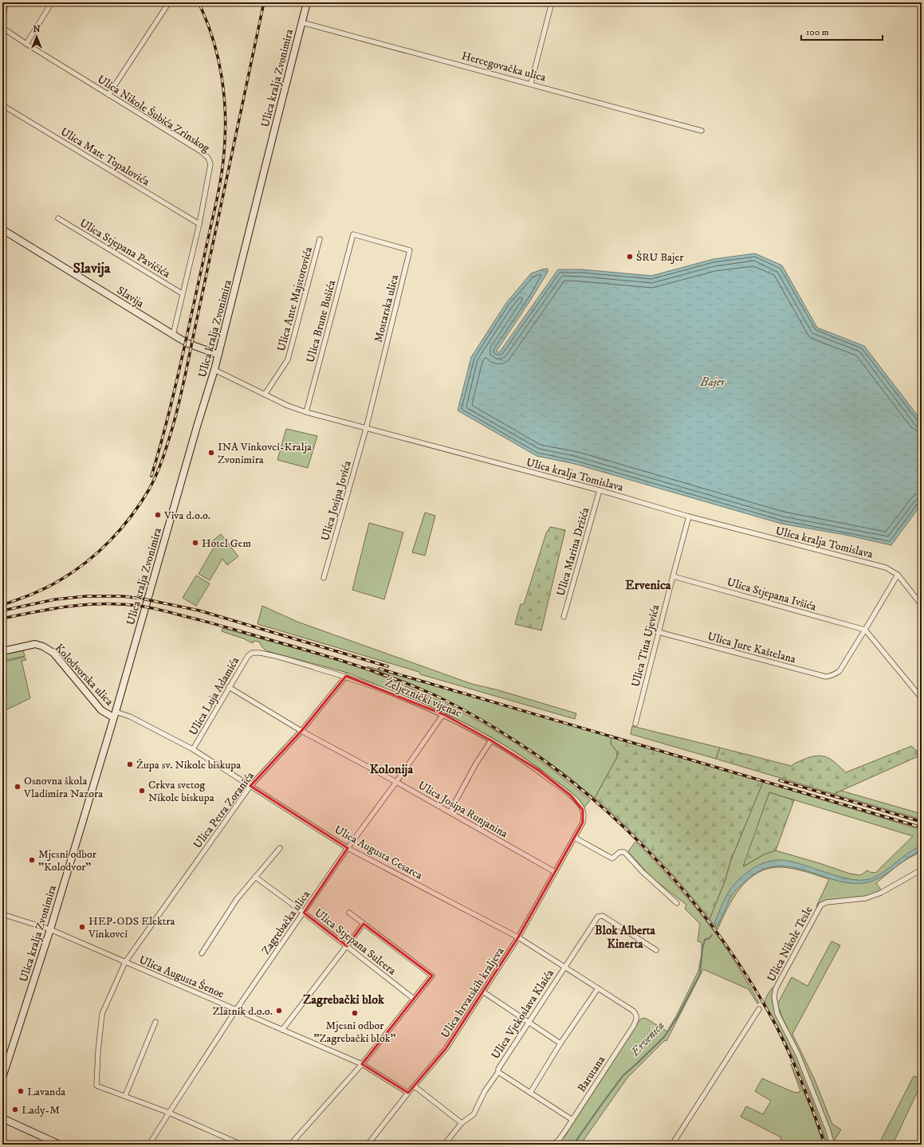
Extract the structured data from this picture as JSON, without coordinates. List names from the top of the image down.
{
  "streets": {
    "main road": ["Ulica kralja Zvonimira", "Slavija", "Kolodvorska ulica"],
    "street": [
      "Hercegovačka ulica",
      "Ulica Nikole Šubića Zrinskog",
      "Ulica Mate Topalovića",
      "Ulica Stjepana Pavičića",
      "Ulica Ante Majstorovića",
      "Mostarska ulica",
      "Ulica Brune Bušića",
      "Ulica kralja Tomislava",
      "Ulica Josipa Jovića",
      "Ulica Marina Držića",
      "Ulica Stjepana Ivšića",
      "Ulica Tina Ujevića",
      "Ulica Jure Kaštelana",
      "Ulica Luja Adamića",
      "Željeznički vijenac",
      "Ulica Josipa Runjanina",
      "Ulica Petra Zoranića",
      "Ulica Augusta Cesarca",
      "Zagrebačka ulica",
      "Ulica Stjepana Sulcera",
      "Ulica Nikole Tesle",
      "Ulica Augusta Šenoe",
      "Ulica hrvatskih kraljeva",
      "Ulica Vjekoslava Klaića",
      "Barutana"
    ]
  },
  "crossings": [
    ["Hercegovačka ulica", "Ulica kralja Zvonimira"],
    ["Ulica kralja Zvonimira", "Slavija"],
    ["Ulica kralja Zvonimira", "Ulica kralja Tomislava"],
    ["Ulica kralja Zvonimira", "Kolodvorska ulica"],
    ["Ulica kralja Zvonimira", "Ulica Augusta Cesarca"],
    ["Ulica kralja Zvonimira", "Ulica Augusta Šenoe"],
    ["Ulica Nikole Šubića Zrinskog", "Ulica Mate Topalovića"],
    ["Ulica Nikole Šubića Zrinskog", "Ulica Stjepana Pavičića"],
    ["Ulica Nikole Šubića Zrinskog", "Slavija"],
    ["Ulica Ante Majstorovića", "Ulica kralja Tomislava"],
    ["Mostarska ulica", "Ulica Brune Bušića"],
    ["Mostarska ulica", "Ulica kralja Tomislava"],
    ["Mostarska ulica", "Ulica Josipa Jovića"],
    ["Ulica Brune Bušića", "Ulica kralja Tomislava"],
    ["Ulica kralja Tomislava", "Ulica Josipa Jovića"],
    ["Ulica kralja Tomislava", "Ulica Marina Držića"],
    ["Ulica kralja Tomislava", "Ulica Tina Ujevića"],
    ["Ulica Stjepana Ivšića", "Ulica Tina Ujevića"],
    ["Ulica Stjepana Ivšića", "Ulica Jure Kaštelana"],
    ["Ulica Tina Ujevića", "Ulica Jure Kaštelana"],
    ["Kolodvorska ulica", "Ulica Augusta Cesarca"],
    ["Ulica Luja Adamića", "Željeznički vijenac"],
    ["Ulica Luja Adamića", "Ulica Josipa Runjanina"],
    ["Ulica Luja Adamića", "Ulica Augusta Cesarca"],
    ["Željeznički vijenac", "Ulica Petra Zoranića"],
    ["Željeznički vijenac", "Zagrebačka ulica"],
    ["Željeznički vijenac", "Ulica hrvatskih kraljeva"],
    ["Ulica Josipa Runjanina", "Ulica Petra Zoranića"],
    ["Ulica Josipa Runjanina", "Zagrebačka ulica"],
    ["Ulica Josipa Runjanina", "Ulica hrvatskih kraljeva"],
    ["Ulica Petra Zoranića", "Ulica Augusta Cesarca"],
    ["Ulica Petra Zoranića", "Ulica Augusta Šenoe"],
    ["Ulica Augusta Cesarca", "Zagrebačka ulica"],
    ["Ulica Augusta Cesarca", "Ulica hrvatskih kraljeva"],
    ["Ulica Augusta Cesarca", "Ulica Vjekoslava Klaića"],
    ["Ulica Augusta Cesarca", "Barutana"],
    ["Zagrebačka ulica", "Ulica Stjepana Sulcera"],
    ["Zagrebačka ulica", "Ulica Augusta Šenoe"],
    ["Ulica Augusta Šenoe", "Ulica hrvatskih kraljeva"]
  ],
  "districts": [
    "Slavija",
    "Ervenica",
    "Kolonija",
    "Blok Alberta Kinerta",
    "Zagrebački blok"
  ],
  "water": ["Bajer", "Ervenica"],
  "places": [
    "ŠRU Bajer",
    "INA Vinkovci-Kralja Zvonimira",
    "Viva d.o.o.",
    "Hotel Gem",
    "Župa sv. Nikole biskupa",
    "Osnovna škola Vladimira Nazora",
    "Crkva svetog Nikole biskupa",
    "Mjesni odbor \"Kolodvor\"",
    "HEP-ODS Elektra Vinkovci",
    "Zlatnik d.o.o.",
    "Mjesni odbor \"Zagrebački blok\"",
    "Lavanda",
    "Lady-M"
  ],
  "scale_bar": "100 m",
  "north": "top"
}
